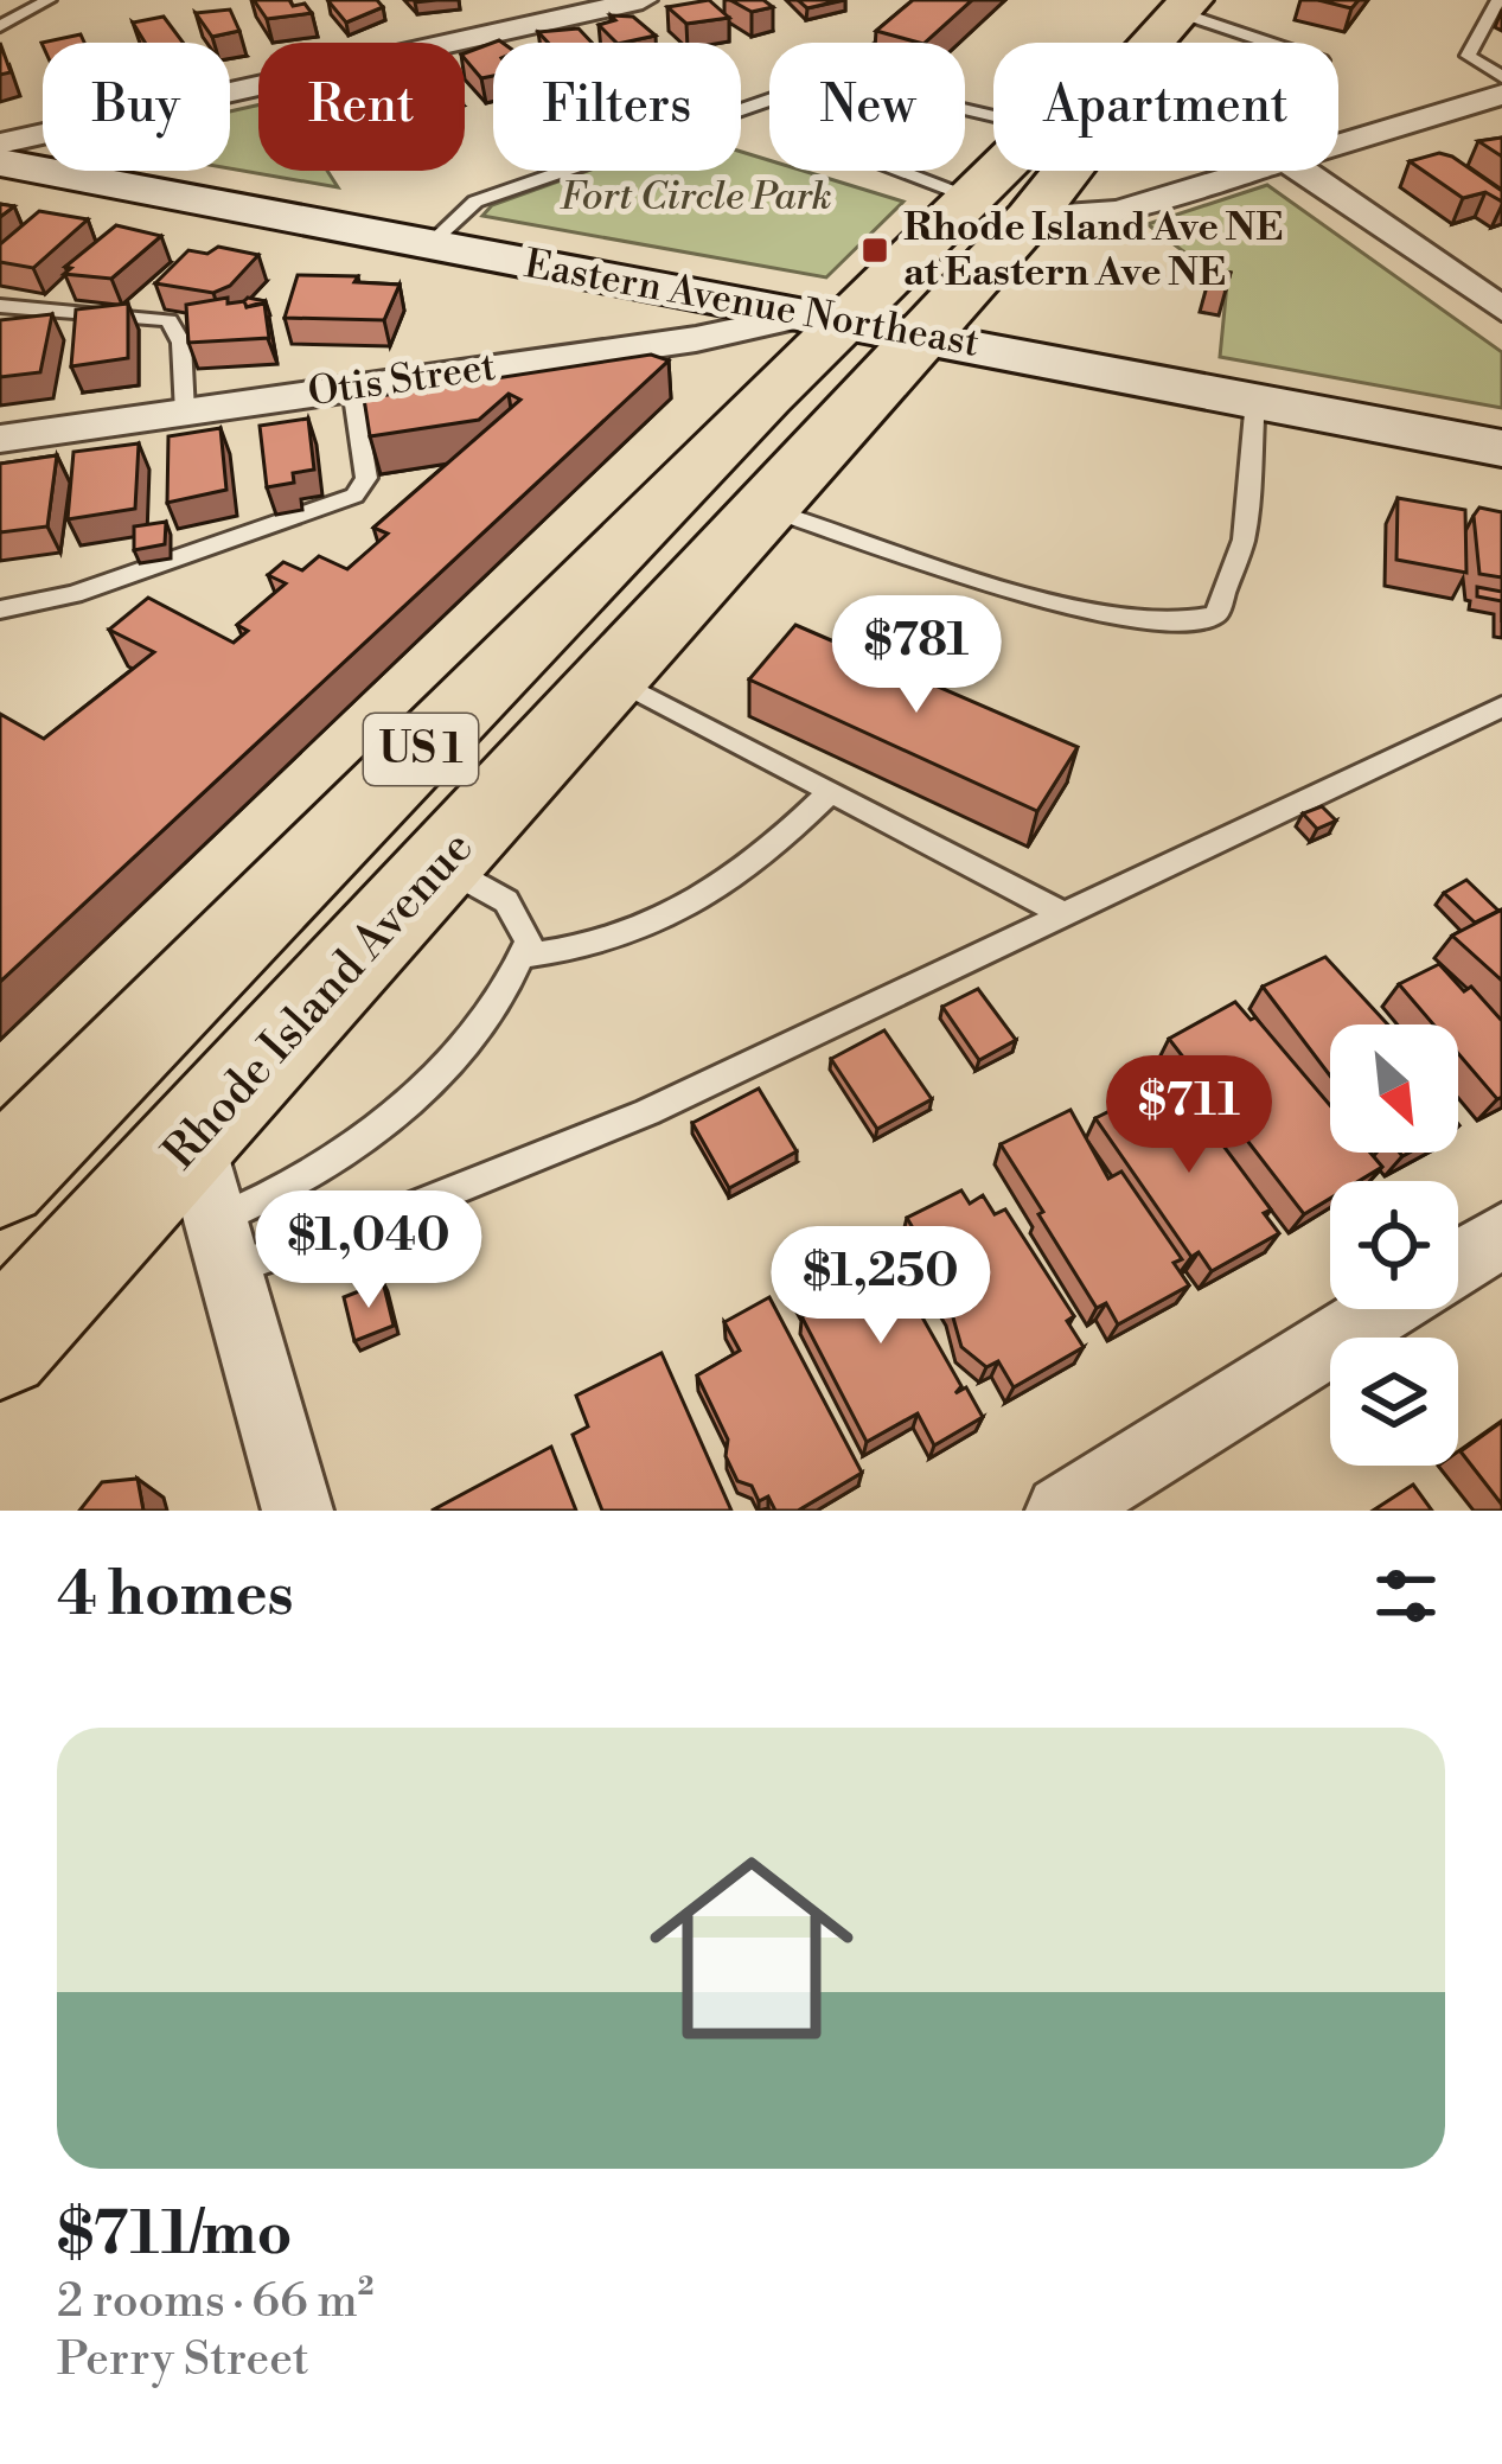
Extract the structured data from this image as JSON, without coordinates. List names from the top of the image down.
{
  "streets": {
    "main road": ["Eastern Avenue Northeast", "US 1", "Rhode Island Avenue"],
    "street": ["Otis Street"]
  },
  "crossings": [
    ["Eastern Avenue Northeast", "Otis Street"],
    ["Eastern Avenue Northeast", "US 1"],
    ["Eastern Avenue Northeast", "Rhode Island Avenue"],
    ["Otis Street", "US 1"],
    ["Otis Street", "Rhode Island Avenue"],
    ["US 1", "Rhode Island Avenue"]
  ],
  "parks": ["Fort Circle Park"],
  "places": {
    "transit": ["Rhode Island Ave NE at Eastern Ave NE"]
  },
  "north": "bottom right",
  "page": {
    "chip": [
      "Buy",
      "Rent",
      "Filters",
      "New",
      "Apartment"
    ],
    "price": [
      "$781",
      "$711",
      "$1,040",
      "$1,250"
    ],
    "heading": "4 homes",
    "list": [
      {
        "name": "$711/mo",
        "note": "2 rooms · 66 m² · Perry Street"
      }
    ]
  }
}
